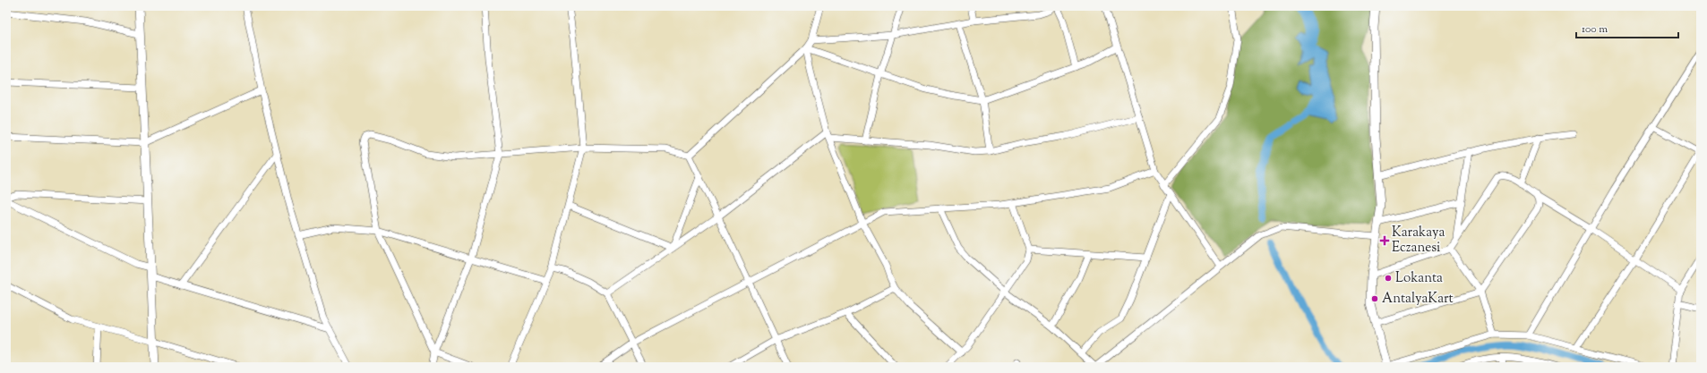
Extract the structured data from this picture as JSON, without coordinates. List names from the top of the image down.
{
  "places": {
    "health": ["Karakaya Eczanesi"],
    "other": ["Lokanta", "AntalyaKart"]
  },
  "scale_bar": "100 m"
}
